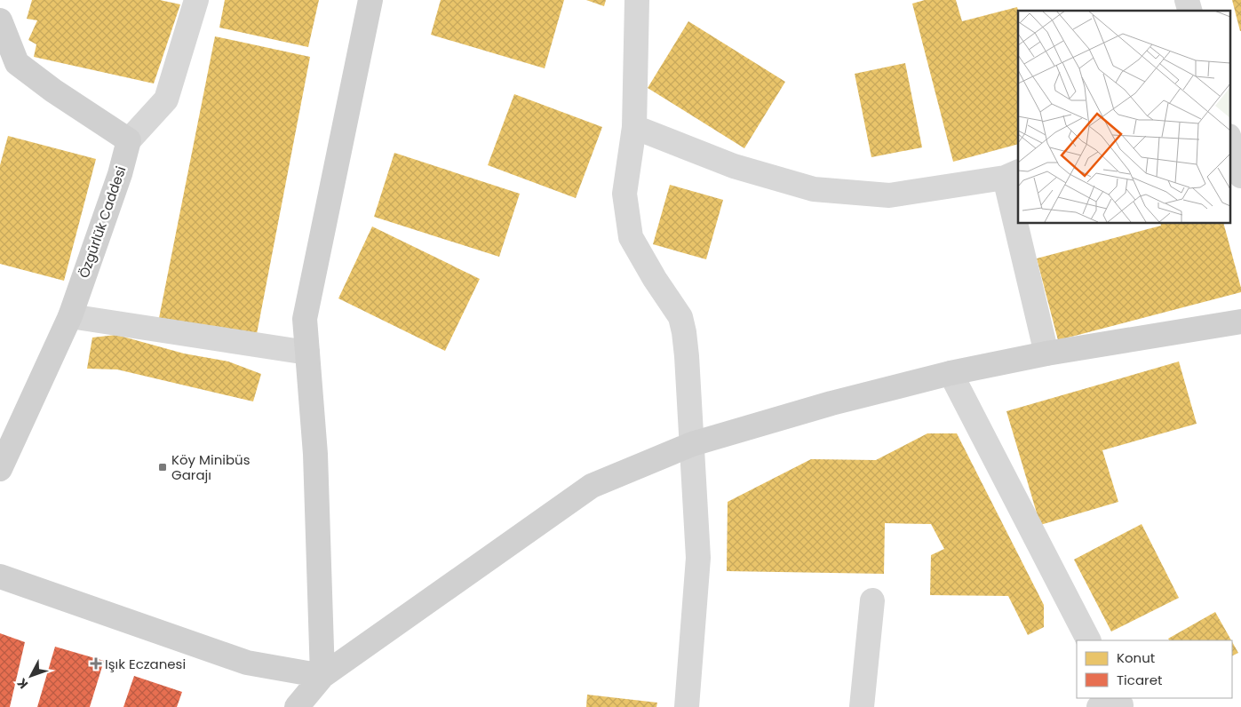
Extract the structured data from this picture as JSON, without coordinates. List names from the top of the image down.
{
  "streets": {
    "street": ["Özgürlük Caddesi"]
  },
  "places": {
    "transit": ["Köy Minibüs Garajı"],
    "health": ["Işık Eczanesi"]
  },
  "legend": ["Konut", "Ticaret"],
  "north": "bottom left"
}
